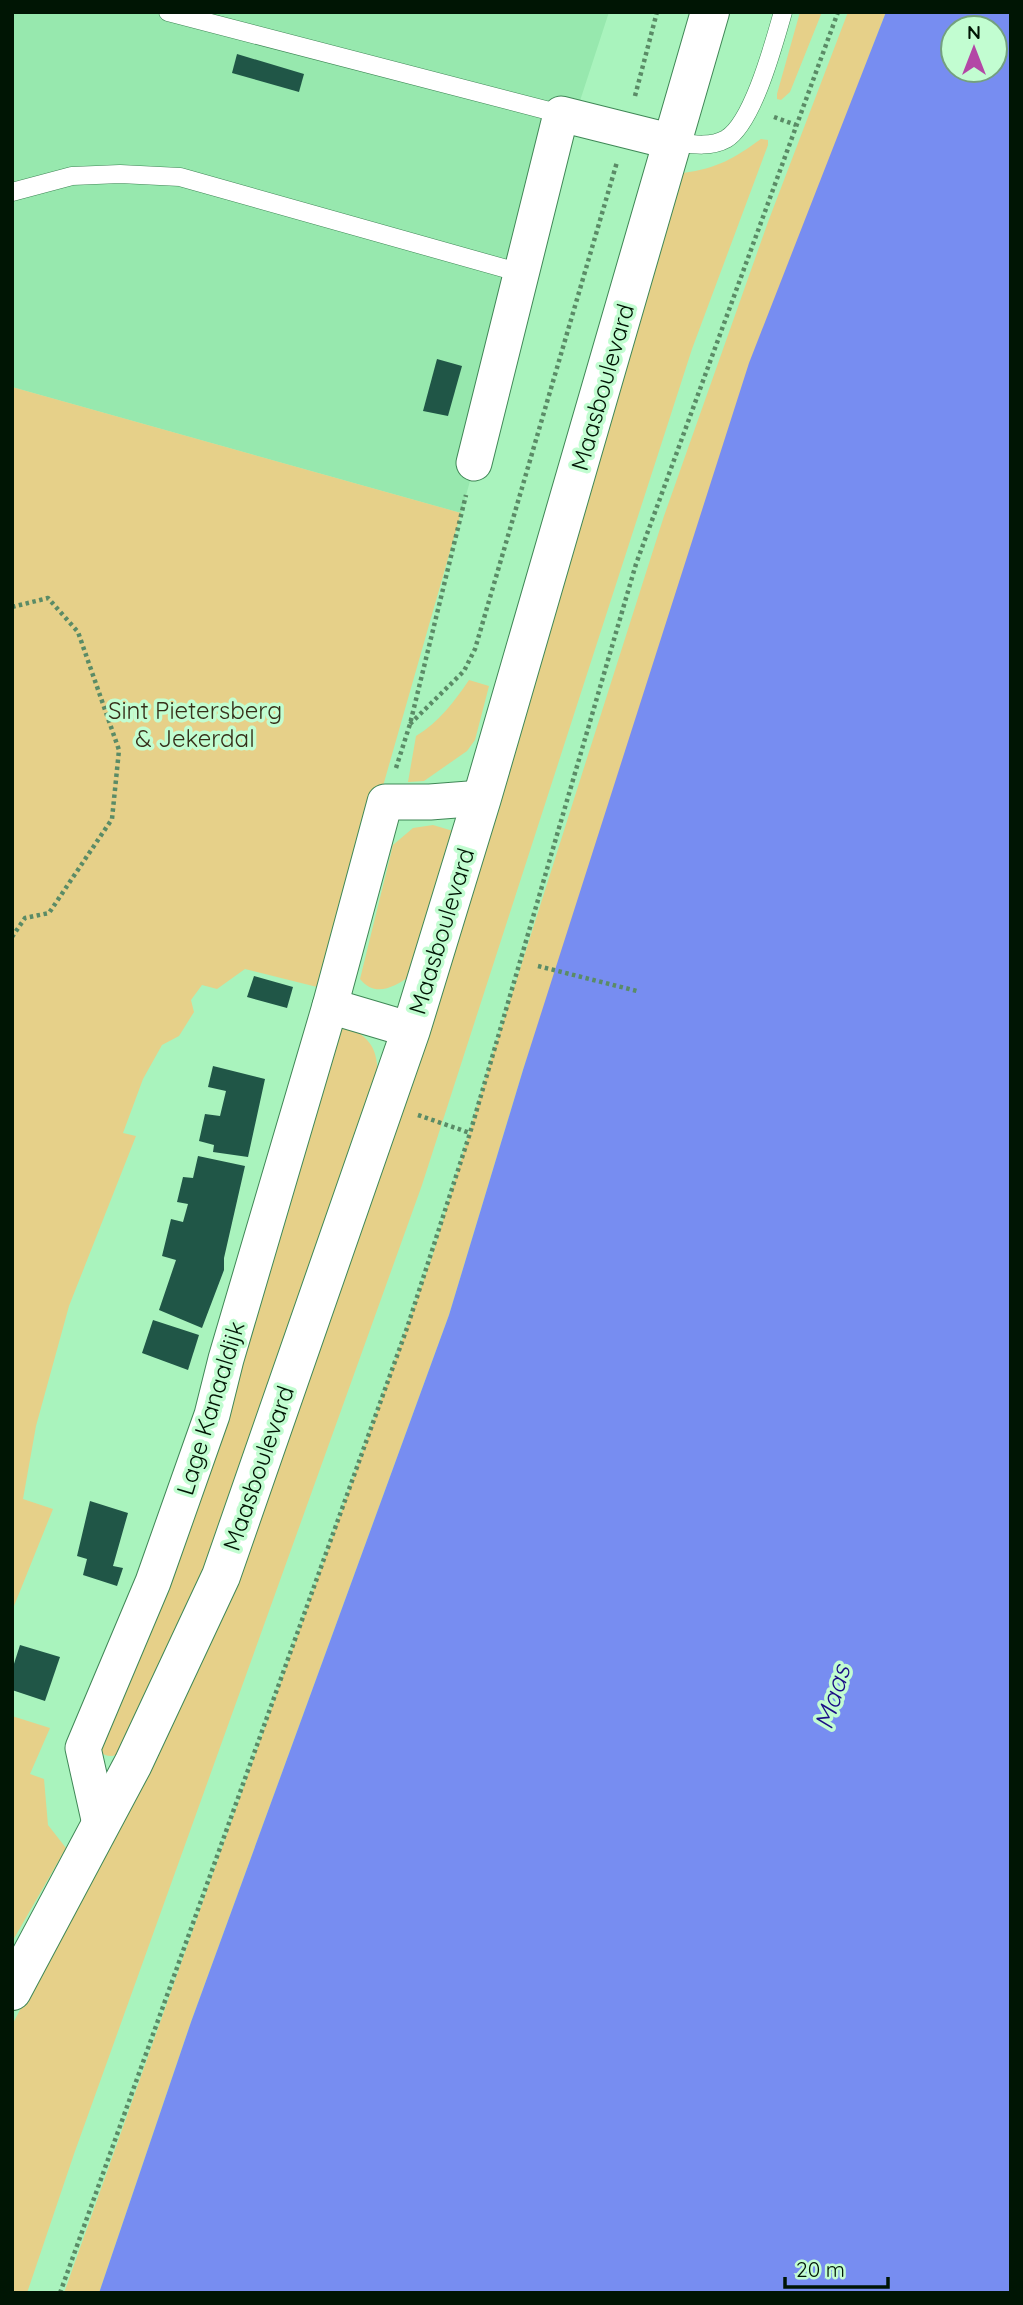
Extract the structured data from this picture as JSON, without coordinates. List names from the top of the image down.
{
  "streets": {
    "street": ["Maasboulevard", "Lage Kanaaldijk"]
  },
  "crossings": [
    ["Maasboulevard", "Lage Kanaaldijk"]
  ],
  "water": ["Maas"],
  "parks": ["Sint Pietersberg & Jekerdal"],
  "scale_bar": "20 m",
  "north": "top"
}
